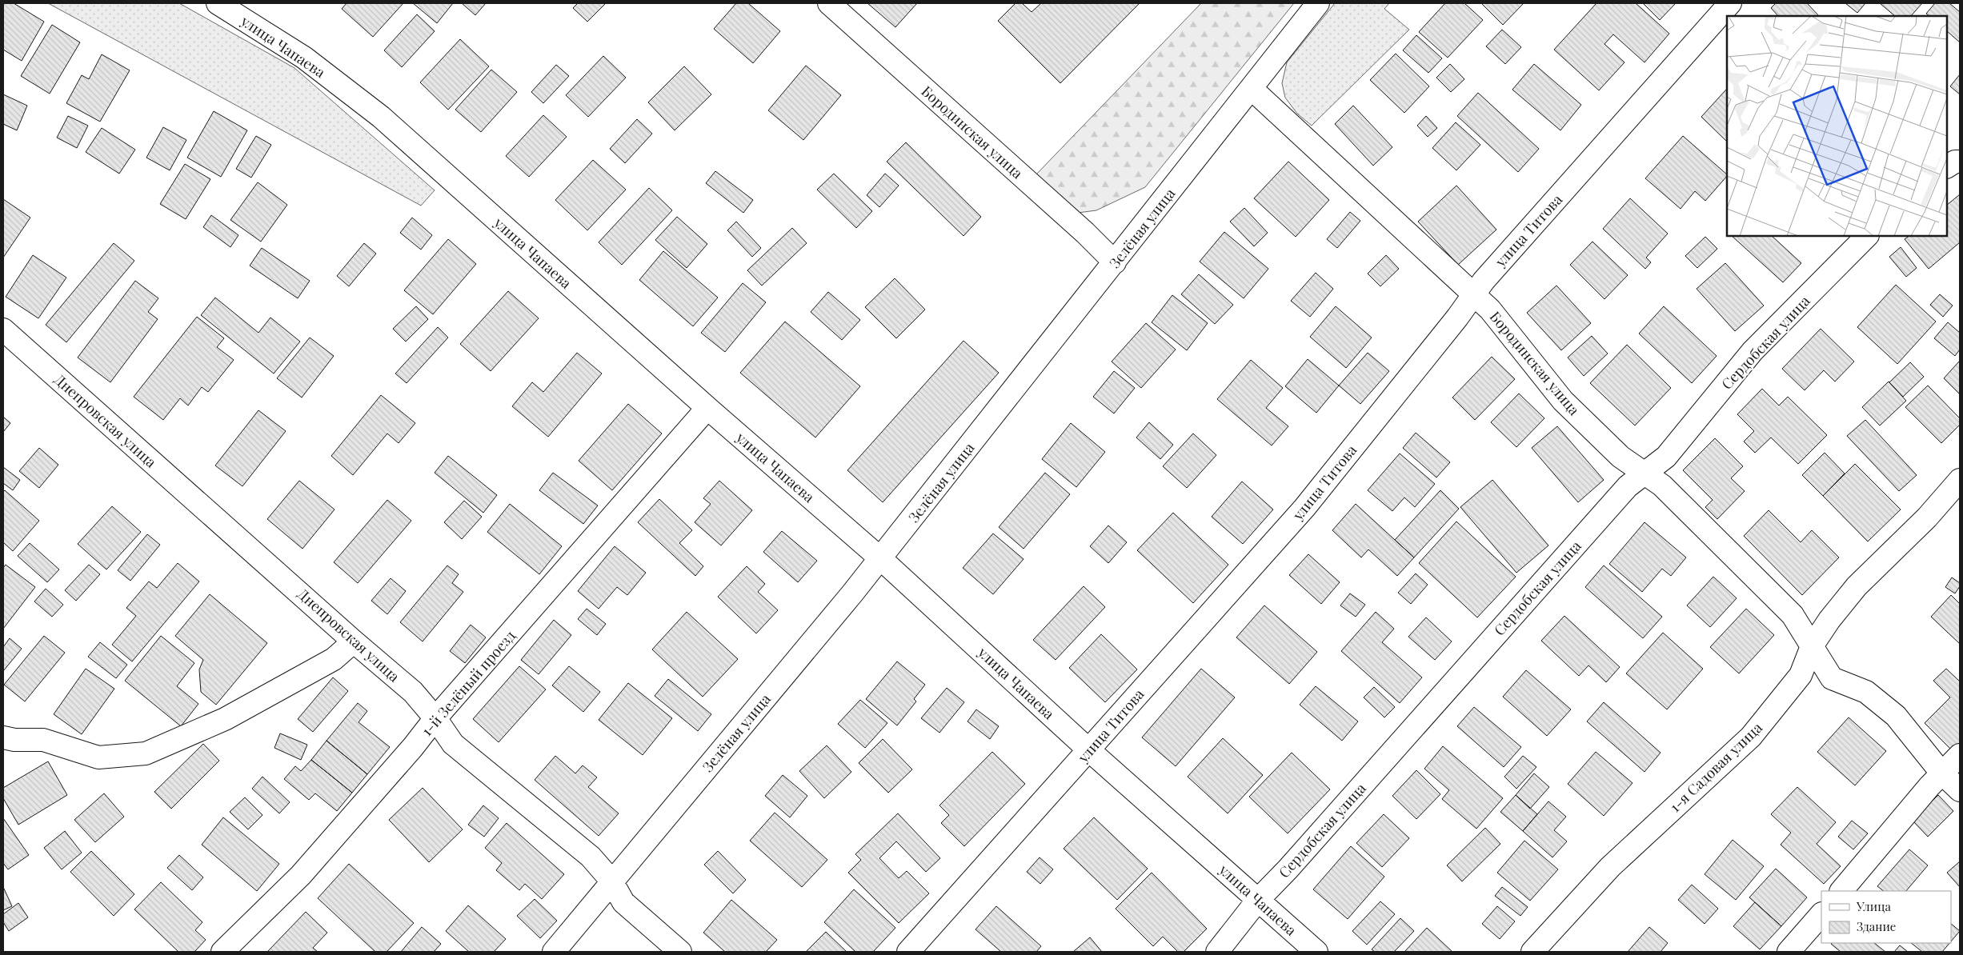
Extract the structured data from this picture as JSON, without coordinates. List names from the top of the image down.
{
  "streets": {
    "street": [
      "улица Чапаева",
      "Бородинская улица",
      "Зелёная улица",
      "улица Титова",
      "Сердобская улица",
      "Днепровская улица",
      "1-й Зелёный проезд",
      "1-я Садовая улица"
    ]
  },
  "crossings": [
    ["улица Чапаева", "Зелёная улица"],
    ["улица Чапаева", "улица Титова"],
    ["улица Чапаева", "Сердобская улица"],
    ["улица Чапаева", "1-й Зелёный проезд"],
    ["Бородинская улица", "Зелёная улица"],
    ["Бородинская улица", "улица Титова"],
    ["Бородинская улица", "Сердобская улица"],
    ["Бородинская улица", "1-я Садовая улица"],
    ["Зелёная улица", "Днепровская улица"],
    ["Днепровская улица", "1-й Зелёный проезд"]
  ],
  "legend": ["Улица", "Здание"]
}
